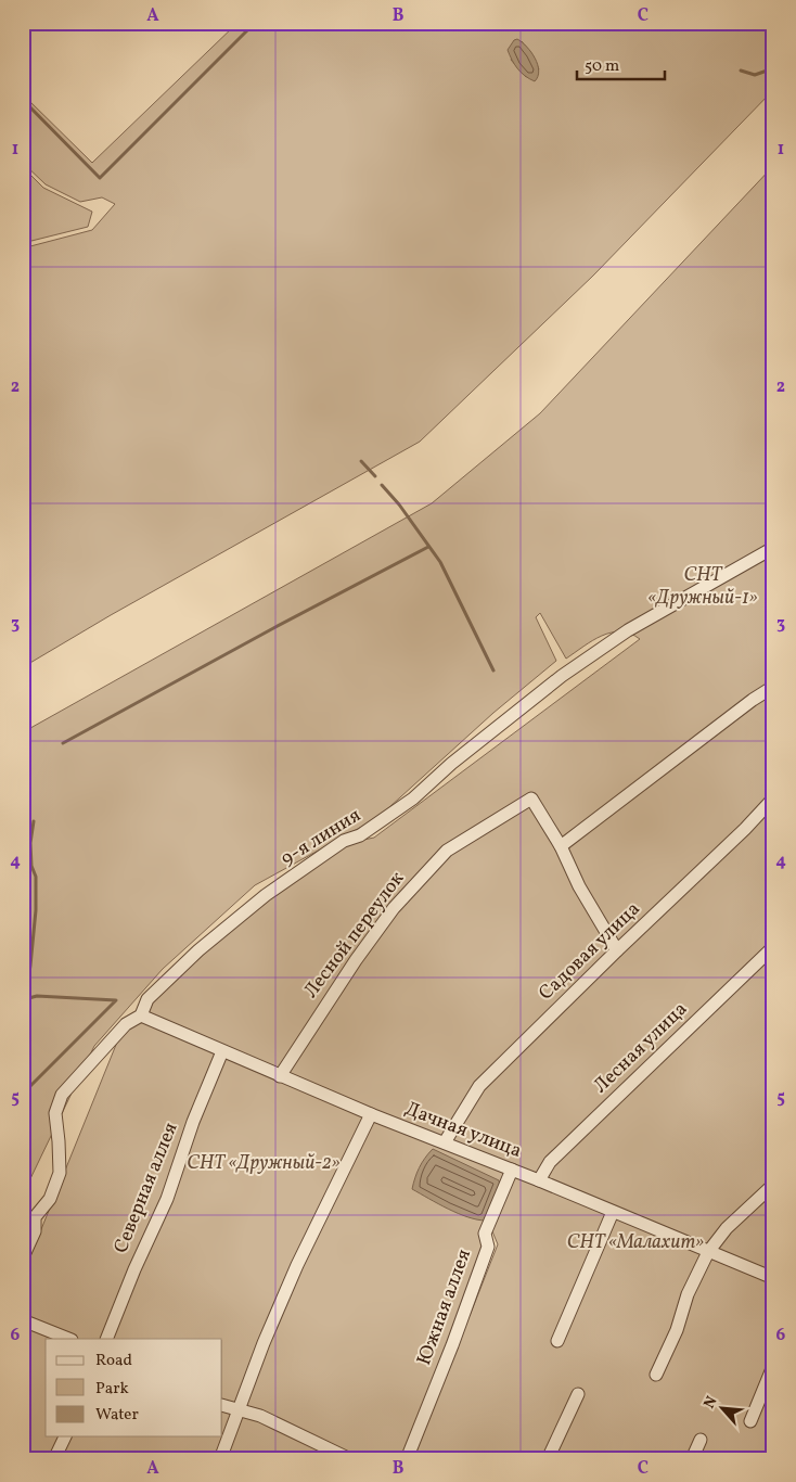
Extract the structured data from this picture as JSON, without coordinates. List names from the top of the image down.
{
  "streets": {
    "street": [
      "9-я линия",
      "Лесной переулок",
      "Садовая улица",
      "Лесная улица",
      "Дачная улица",
      "Северная аллея",
      "Южная аллея"
    ]
  },
  "crossings": [
    ["9-я линия", "Дачная улица"],
    ["Лесной переулок", "Дачная улица"],
    ["Садовая улица", "Дачная улица"],
    ["Лесная улица", "Дачная улица"],
    ["Дачная улица", "Северная аллея"],
    ["Дачная улица", "Южная аллея"]
  ],
  "parks": ["СНТ «Дружный-1»", "СНТ «Дружный-2»", "СНТ «Малахит»"],
  "legend": ["Road", "Park", "Water"],
  "scale_bar": "50 m",
  "north": "top left",
  "grid": {
    "columns": ["A", "B", "C"],
    "rows": [
      "1",
      "2",
      "3",
      "4",
      "5",
      "6"
    ]
  }
}
